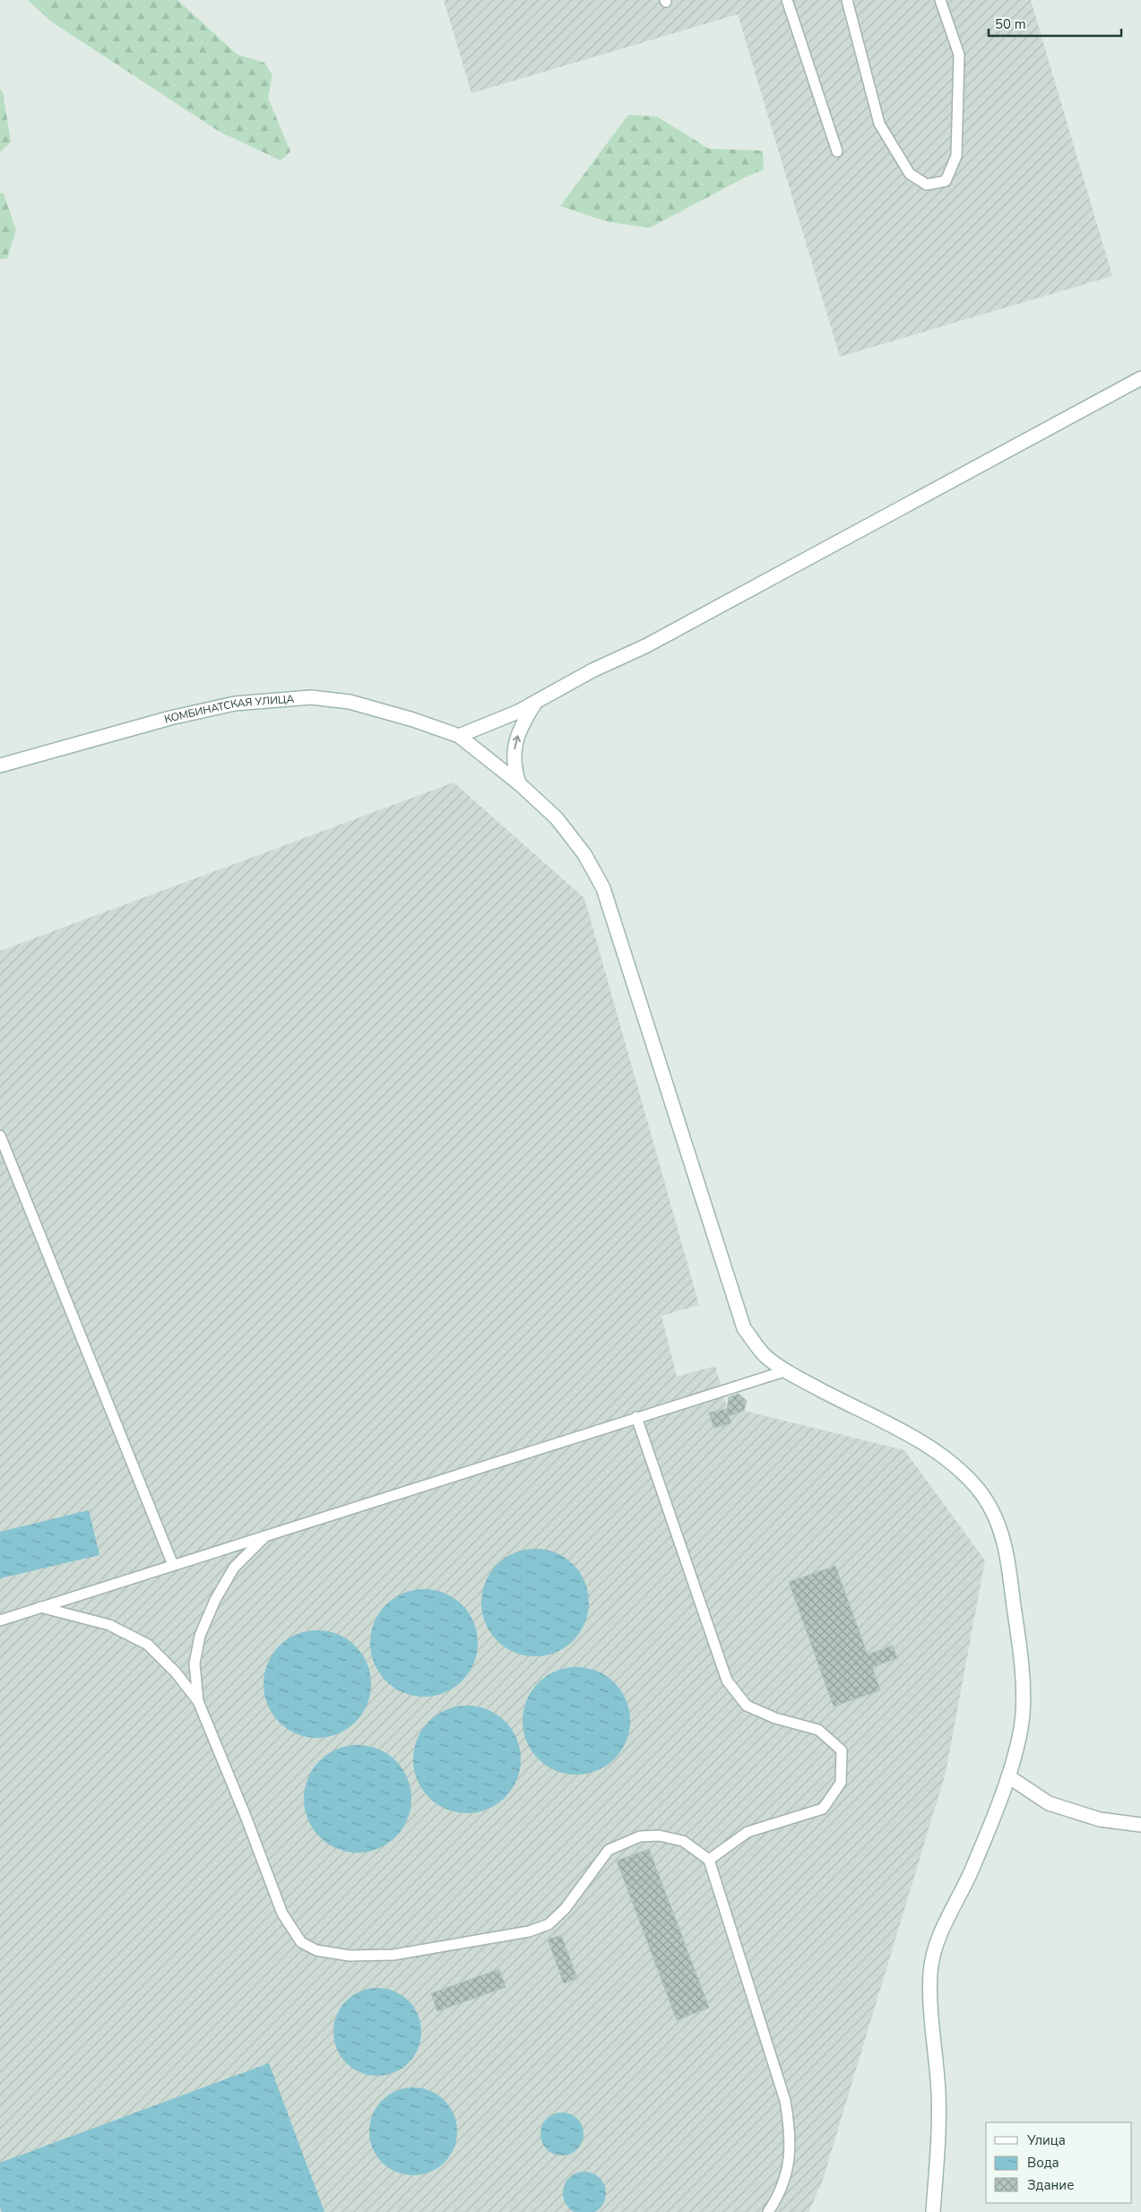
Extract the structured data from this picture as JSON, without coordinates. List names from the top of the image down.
{
  "streets": {
    "street": ["КОМБИНАТСКАЯ УЛИЦА"]
  },
  "legend": ["Улица", "Вода", "Здание"],
  "scale_bar": "50 m"
}
